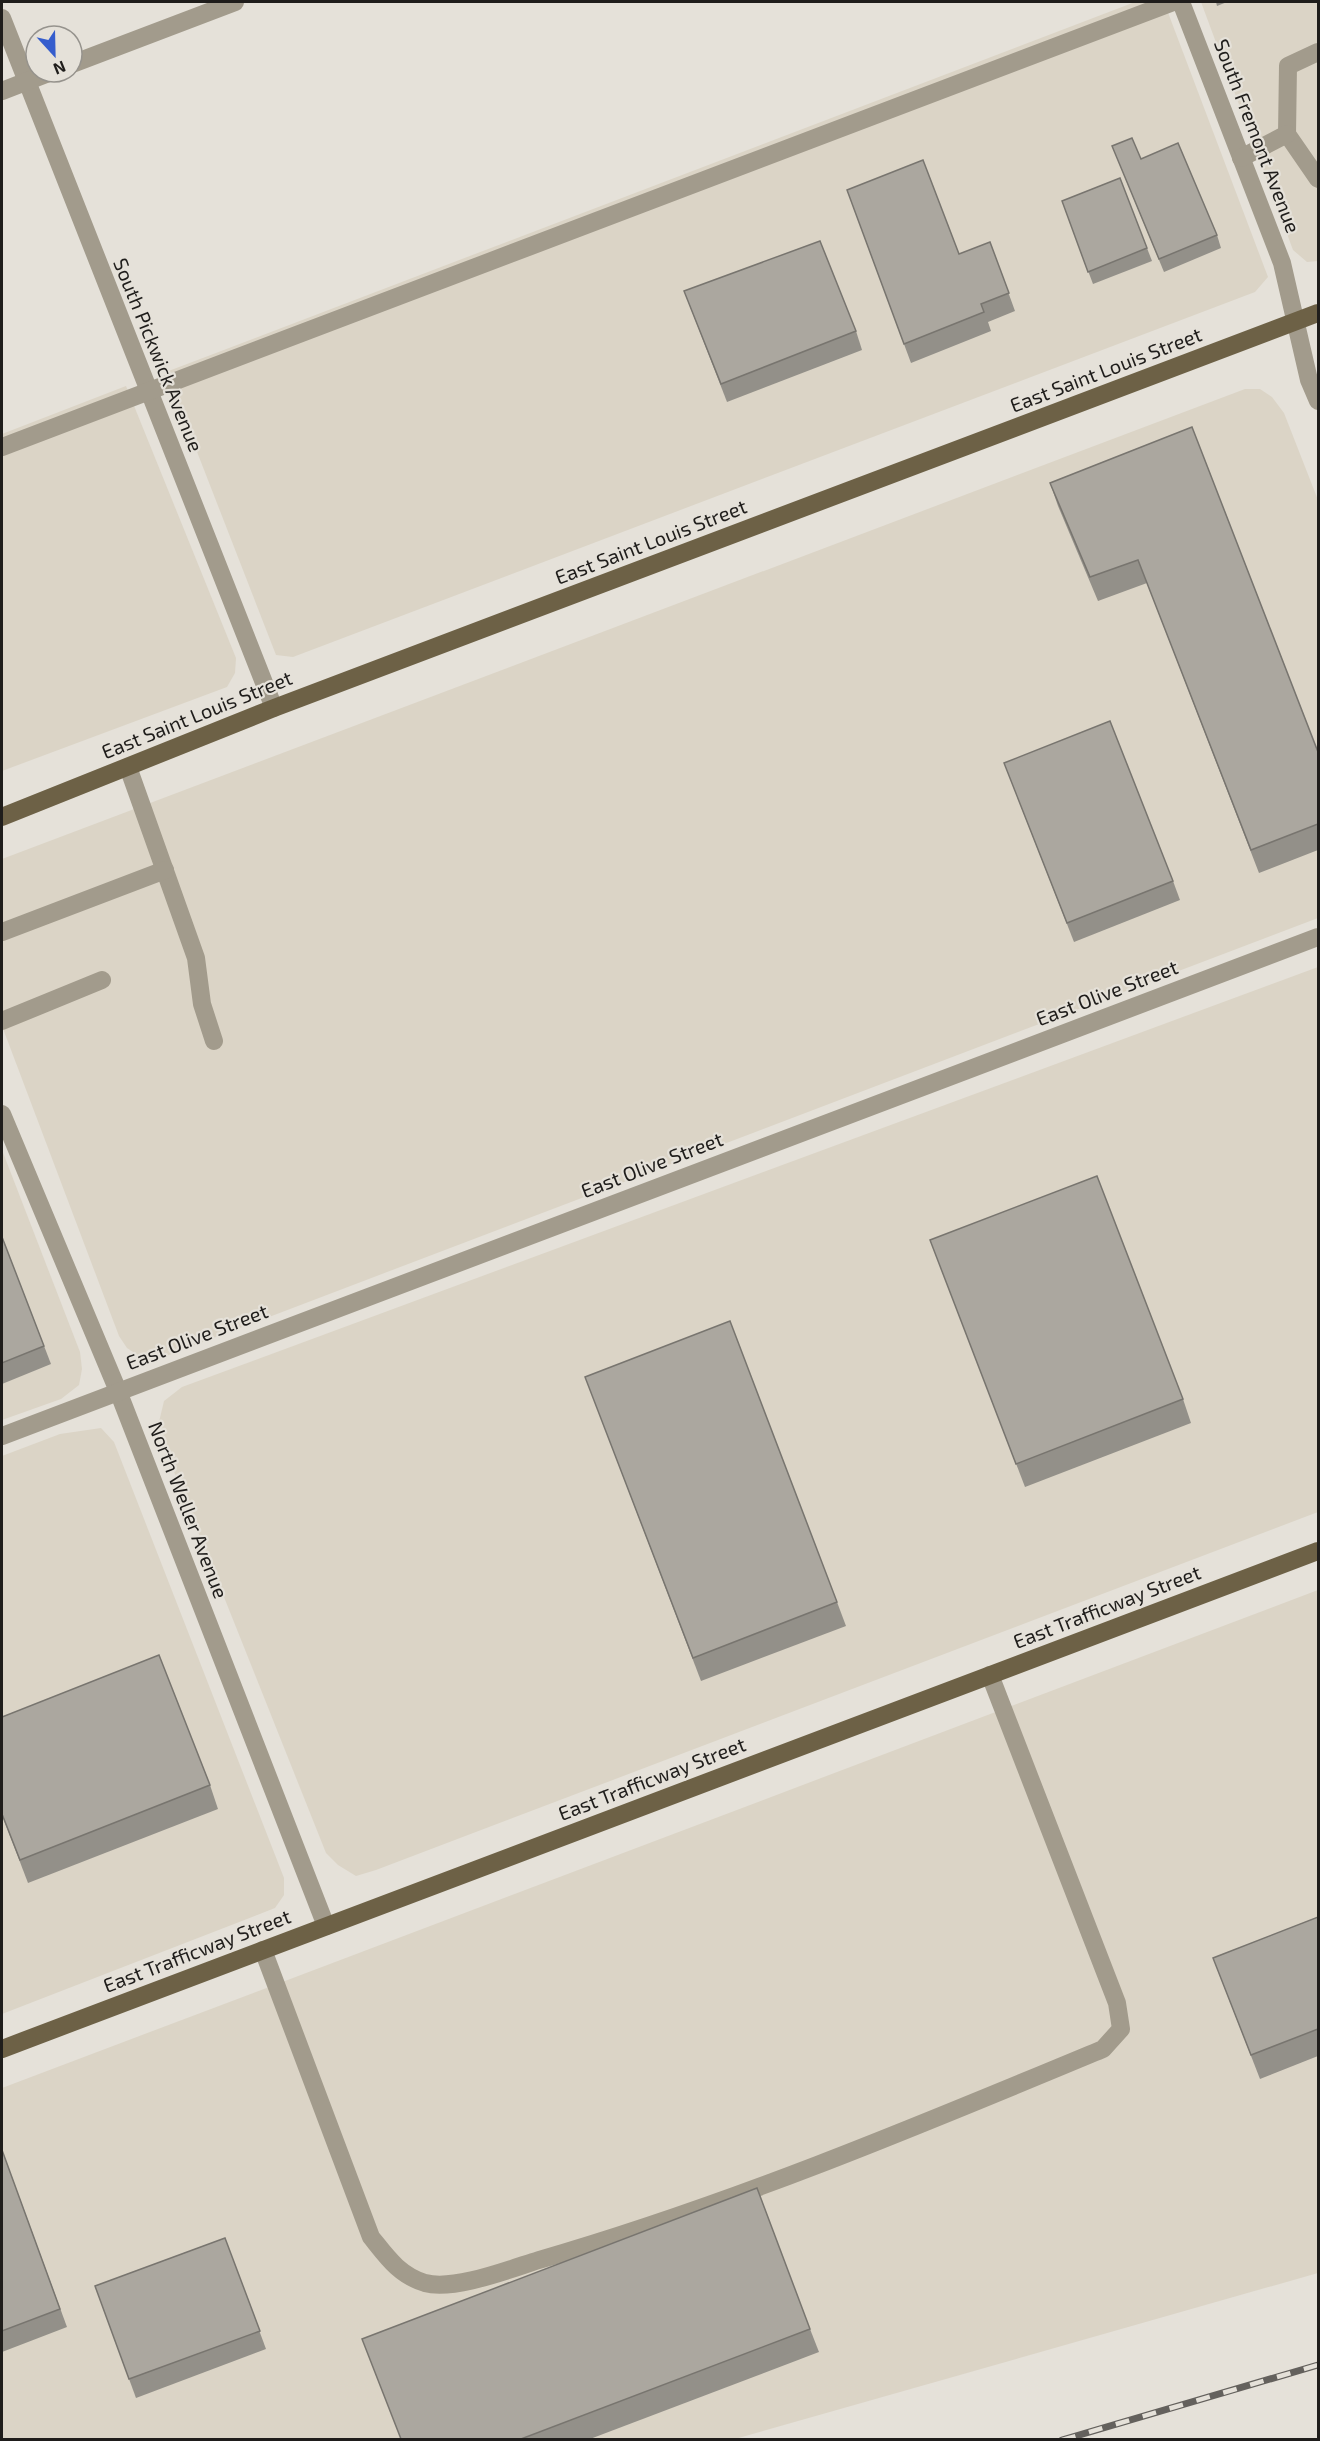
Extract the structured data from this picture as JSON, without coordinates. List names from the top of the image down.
{
  "streets": {
    "main road": ["East Saint Louis Street", "East Trafficway Street"],
    "street": [
      "South Fremont Avenue",
      "South Pickwick Avenue",
      "East Olive Street",
      "North Weller Avenue"
    ]
  },
  "crossings": [
    ["South Fremont Avenue", "East Saint Louis Street"],
    ["South Pickwick Avenue", "East Saint Louis Street"],
    ["East Olive Street", "North Weller Avenue"],
    ["North Weller Avenue", "East Trafficway Street"]
  ],
  "north": "bottom"
}
